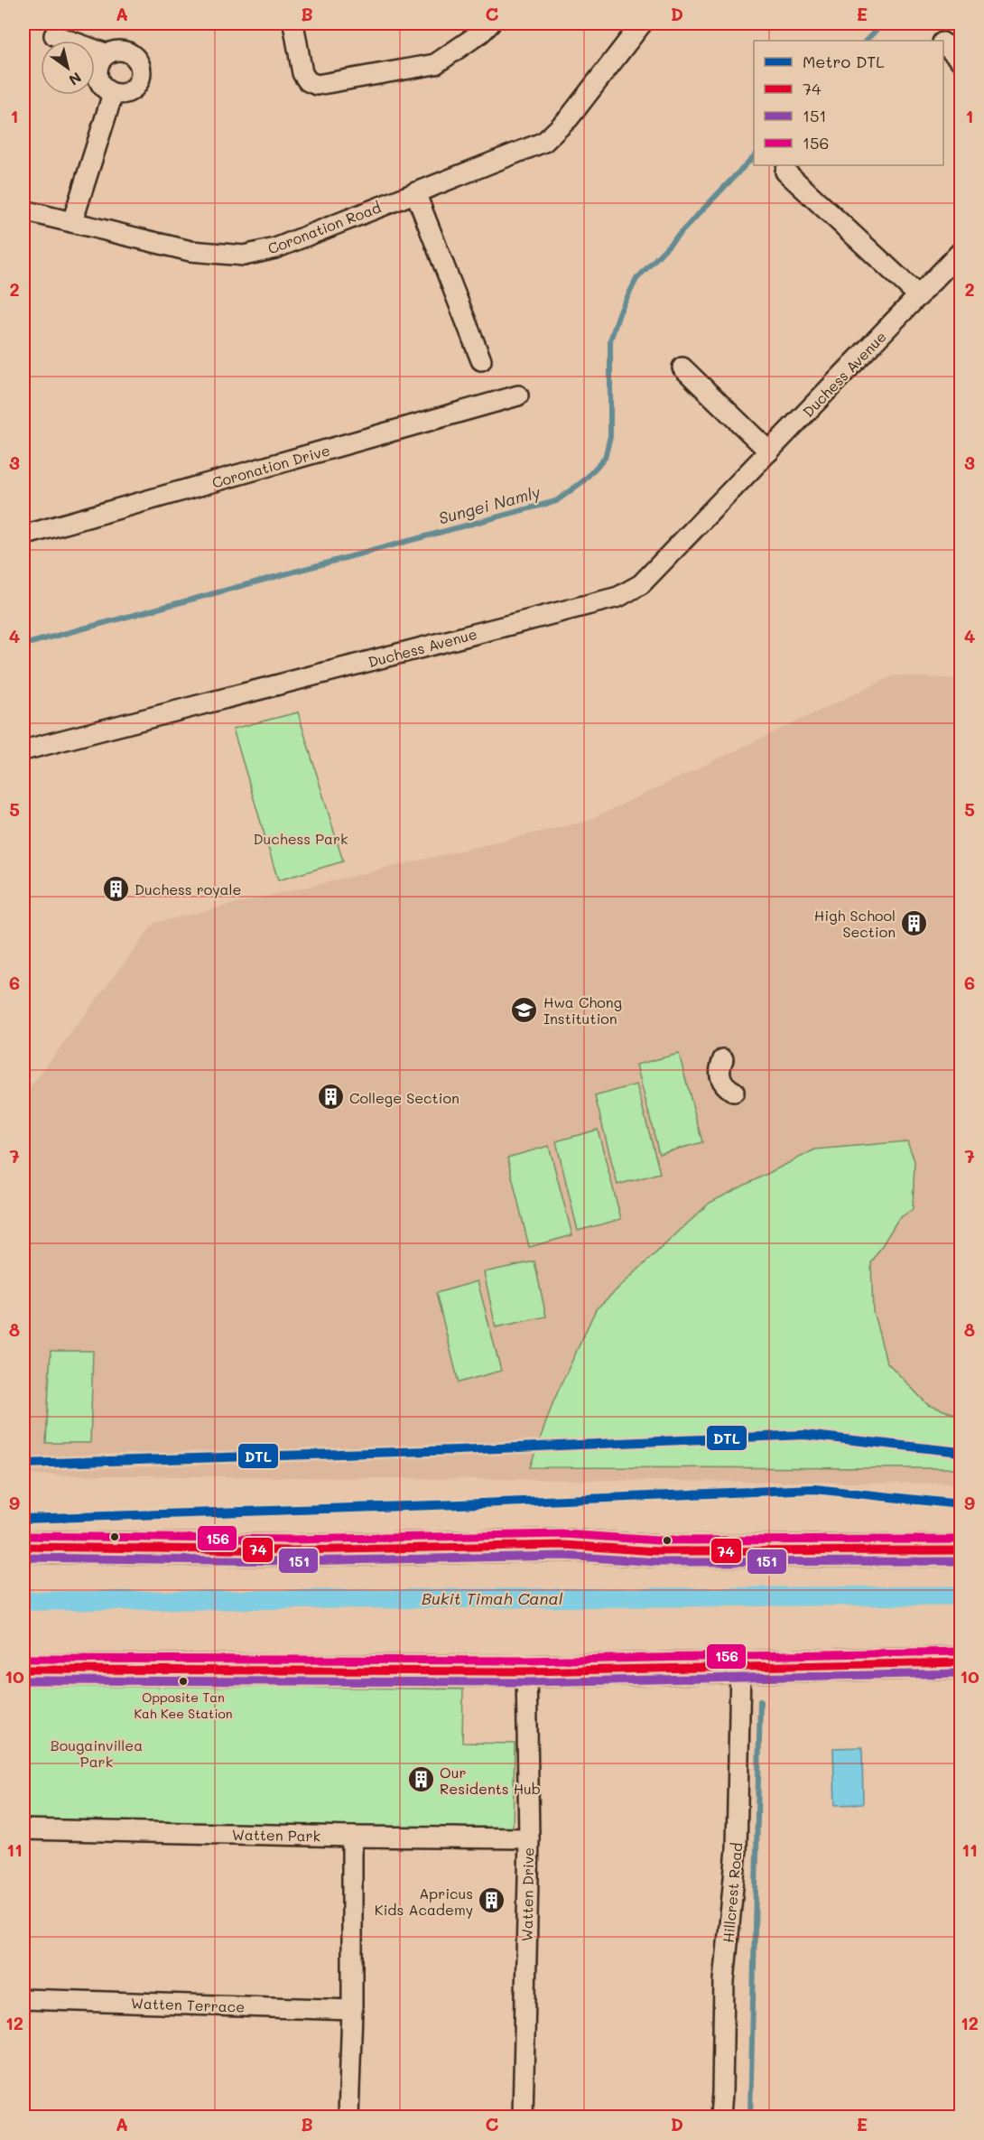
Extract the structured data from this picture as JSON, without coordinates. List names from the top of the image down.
{
  "streets": {
    "street": [
      "Coronation Road",
      "Duchess Avenue",
      "Coronation Drive",
      "Watten Park",
      "Hillcrest Road",
      "Watten Drive",
      "Watten Terrace"
    ]
  },
  "crossings": [
    ["Watten Park", "Watten Drive"]
  ],
  "water": ["Sungei Namly", "Bukit Timah Canal"],
  "parks": ["Duchess Park", "Bougainvillea Park"],
  "places": {
    "building": [
      "Duchess royale",
      "High School Section",
      "College Section",
      "Our Residents Hub",
      "Apricus Kids Academy"
    ],
    "school or university": ["Hwa Chong Institution"],
    "other": ["Opposite Tan Kah Kee Station"]
  },
  "lines": [
    "metro line DTL",
    "transit line 156",
    "transit line 74",
    "transit line 151"
  ],
  "legend": [
    "Metro DTL",
    "74",
    "151",
    "156"
  ],
  "north": "bottom right",
  "grid": {
    "columns": [
      "A",
      "B",
      "C",
      "D",
      "E"
    ],
    "rows": [
      "1",
      "2",
      "3",
      "4",
      "5",
      "6",
      "7",
      "8",
      "9",
      "10",
      "11",
      "12"
    ]
  }
}
